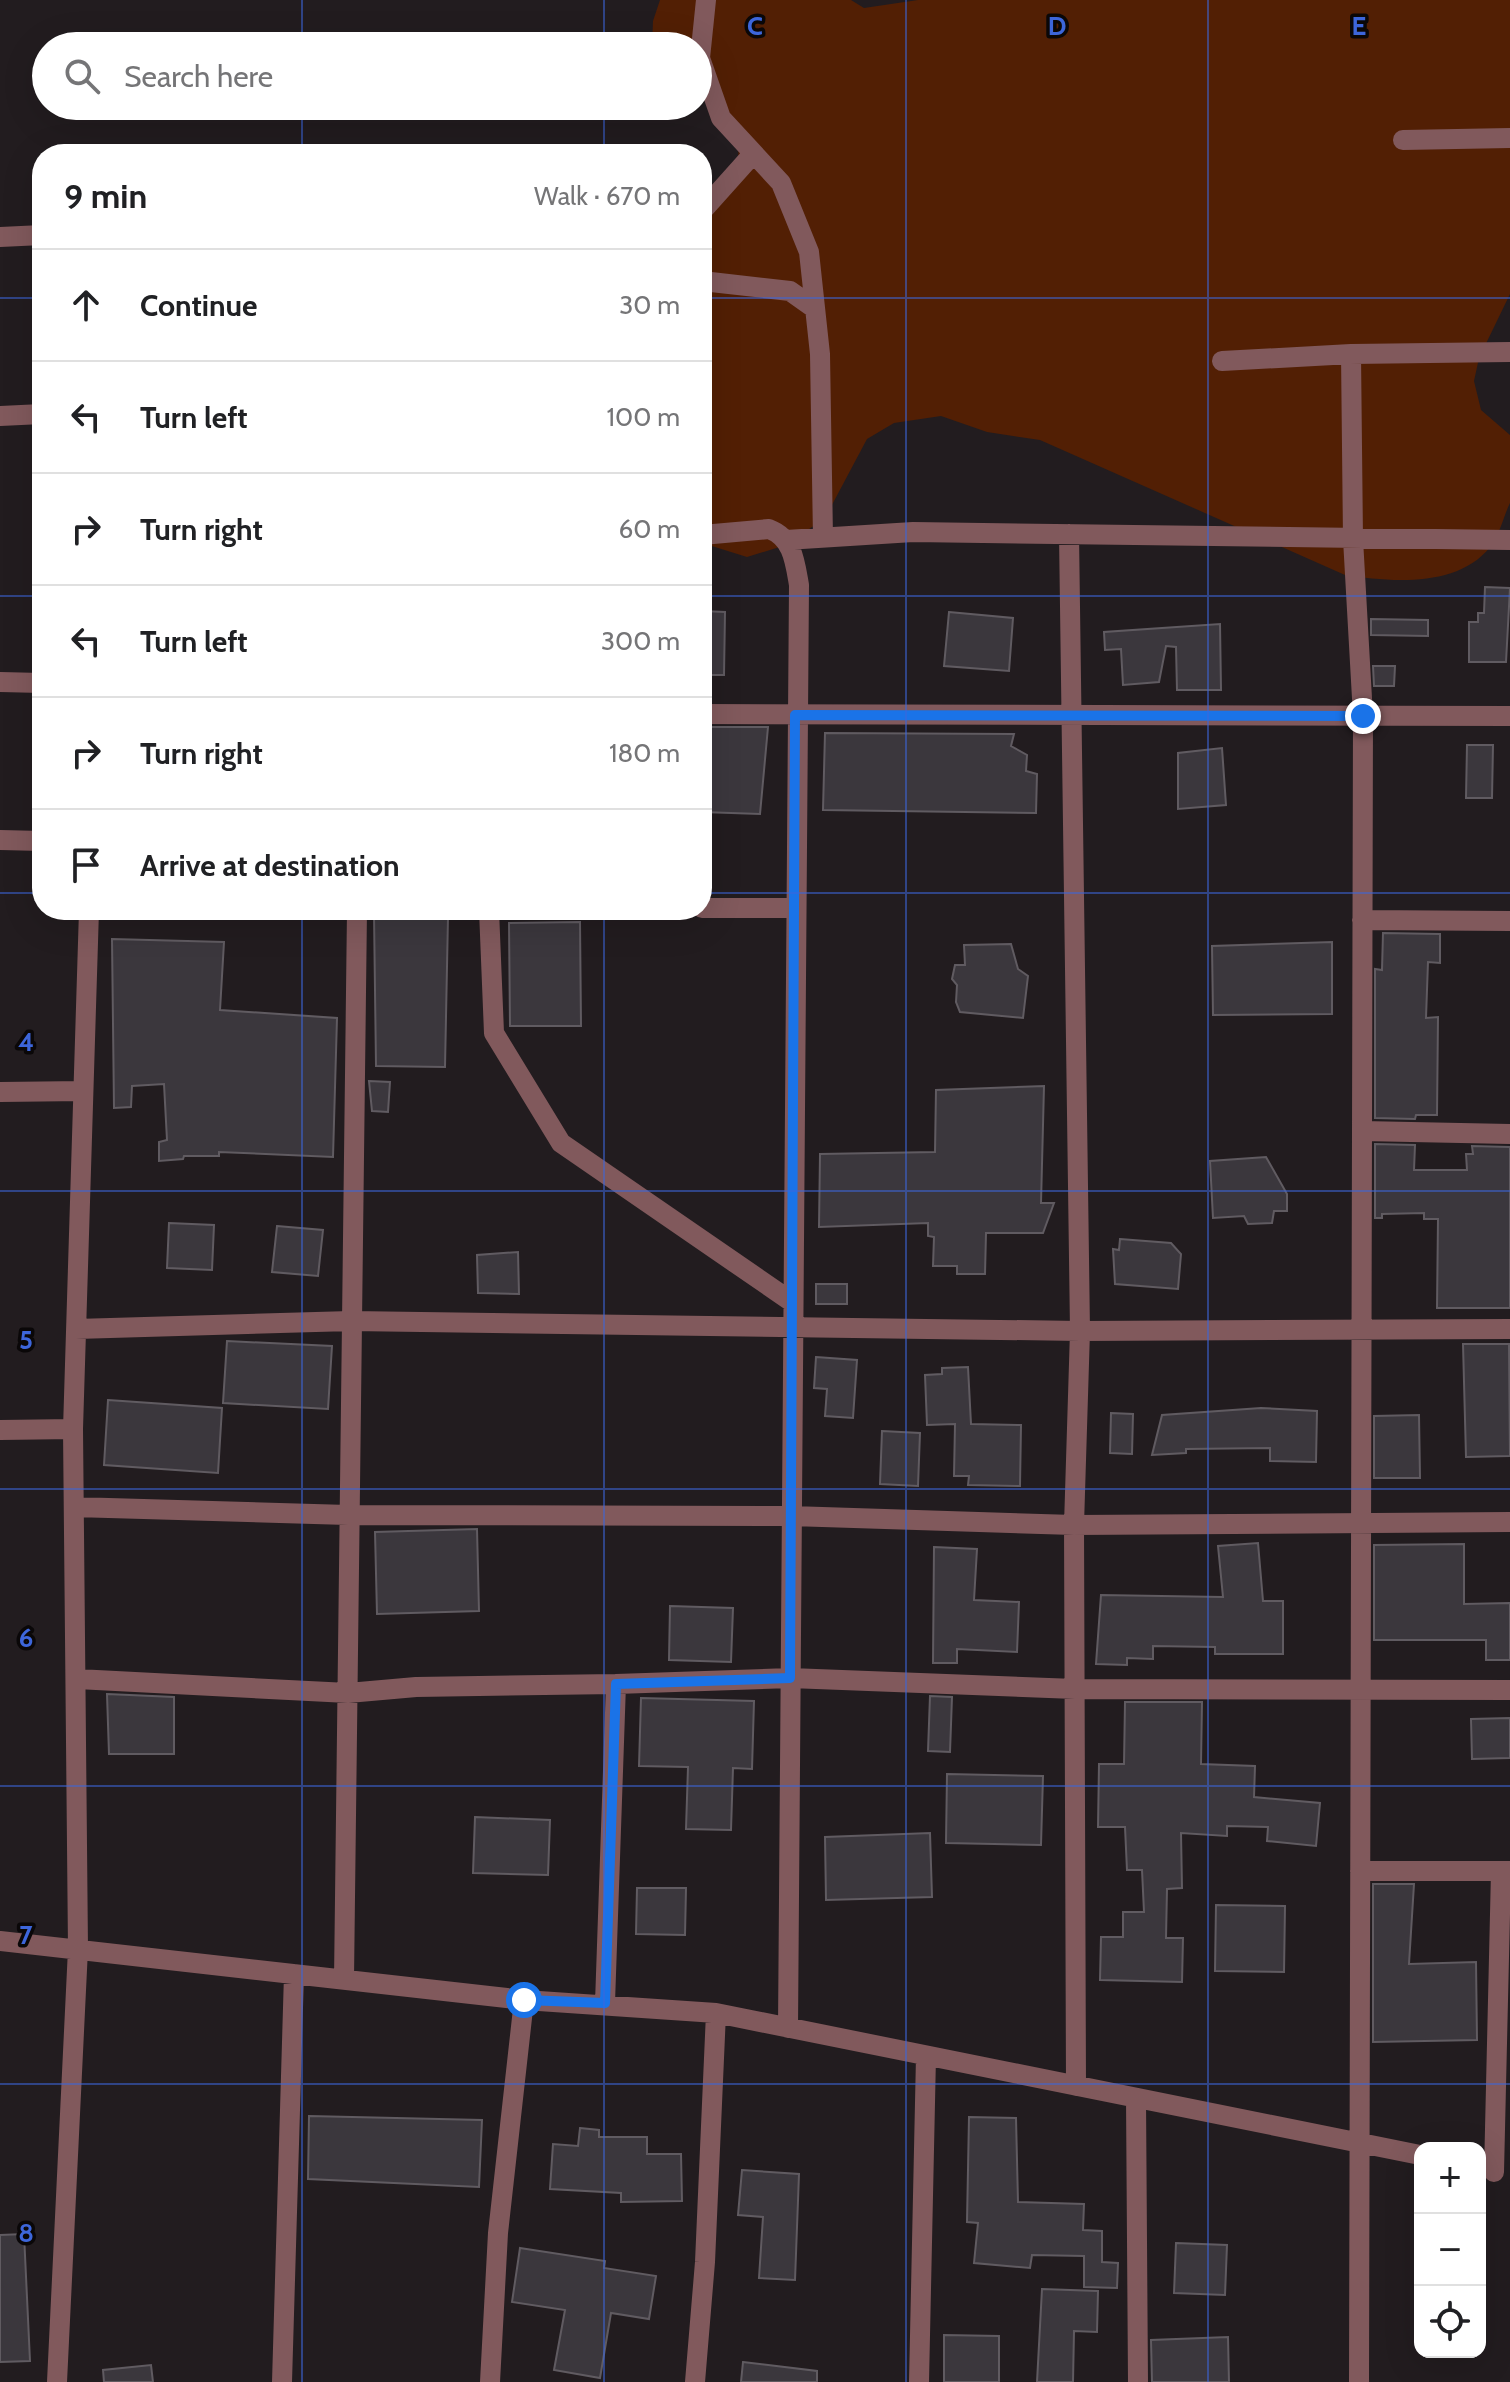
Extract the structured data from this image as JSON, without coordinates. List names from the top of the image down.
{
  "page": {
    "search": "Search here",
    "heading": ["9 min", "Walk · 670 m"],
    "list": [
      ["Continue", "30 m"],
      ["Turn left", "100 m"],
      ["Turn right", "60 m"],
      ["Turn left", "300 m"],
      ["Turn right", "180 m"],
      "Arrive at destination"
    ],
    "map_buttons": ["+", "−"]
  },
  "grid": {
    "columns": ["C", "D", "E"],
    "rows": [
      "4",
      "5",
      "6",
      "7",
      "8"
    ]
  }
}
